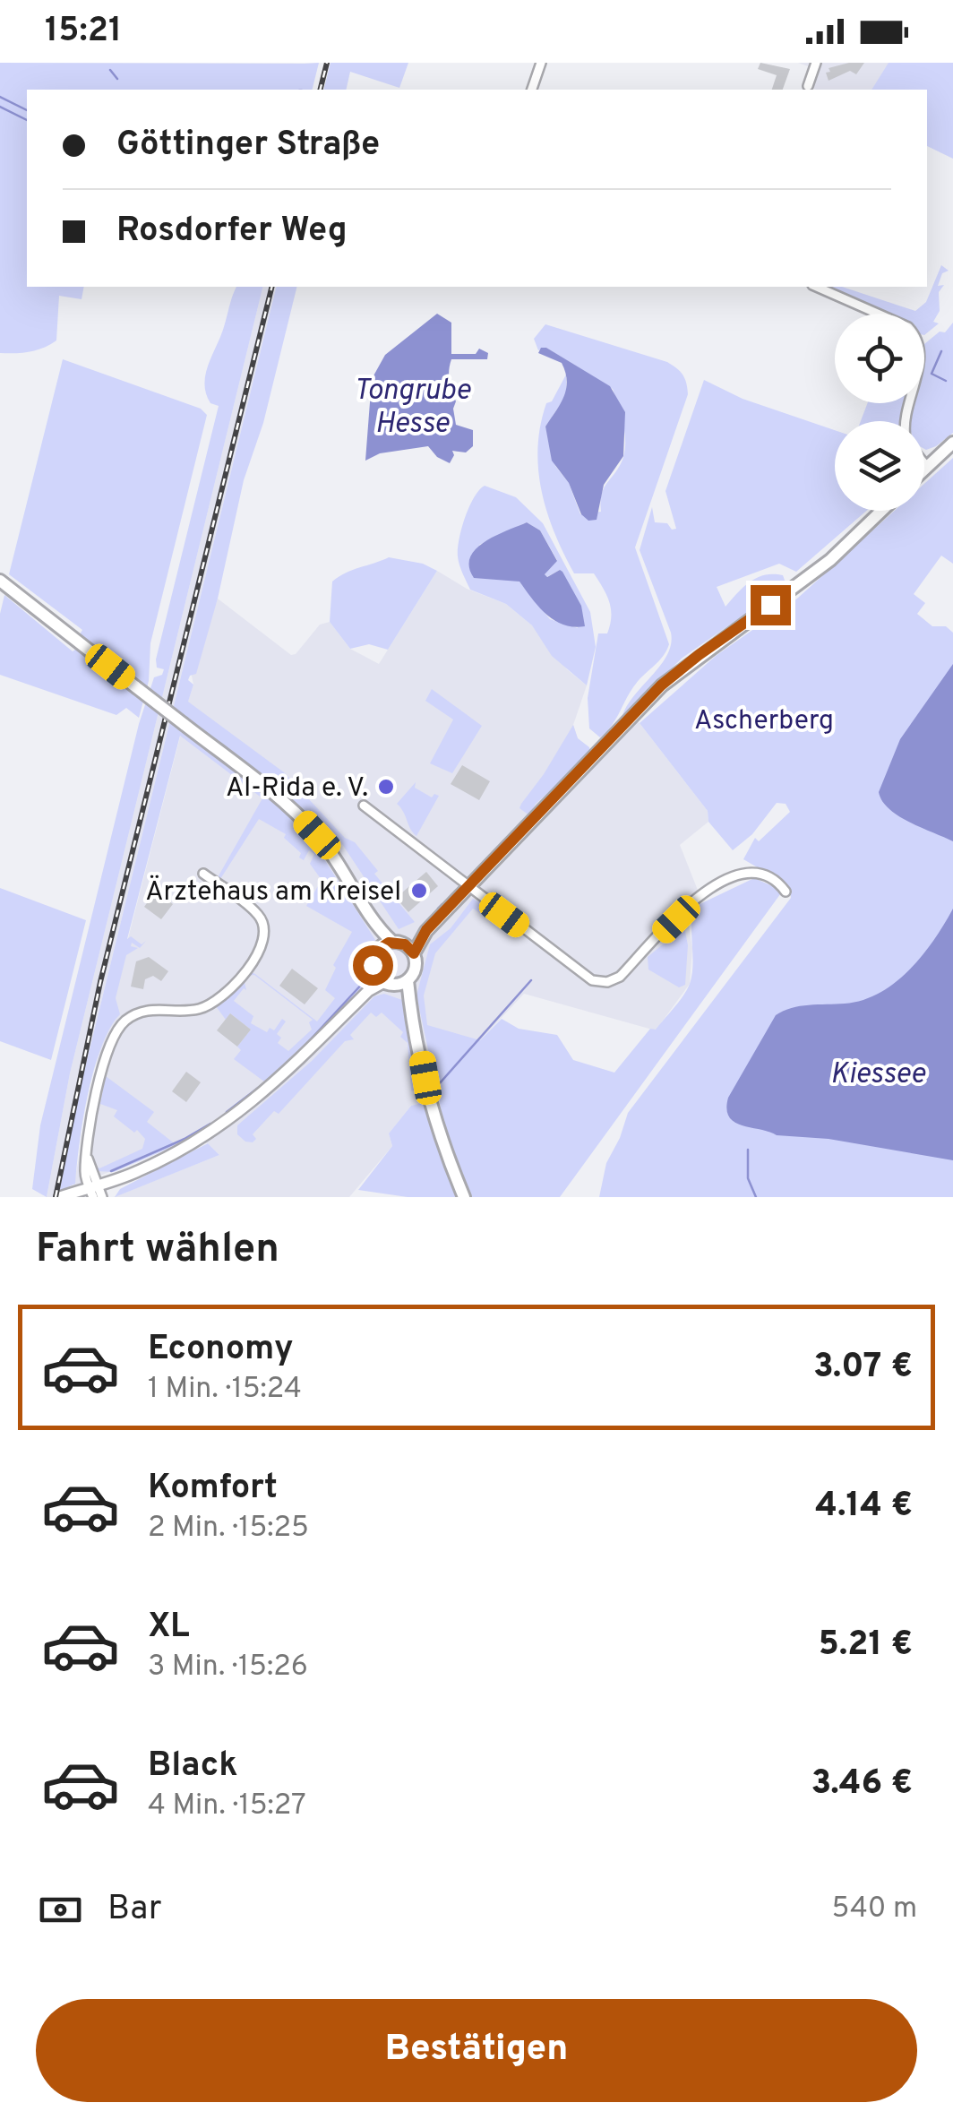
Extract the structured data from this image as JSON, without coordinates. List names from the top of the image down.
{
  "water": ["Tongrube Hesse", "Kiessee"],
  "parks": ["Ascherberg"],
  "places": ["Al-Rida e. V.", "Ärztehaus am Kreisel"],
  "page": {
    "status": "15:21",
    "banner": ["Göttinger Straße", "Rosdorfer Weg"],
    "heading": "Fahrt wählen",
    "list": [
      {
        "name": "Economy",
        "note": "1 Min. · 15:24",
        "value": "3.07 €"
      },
      {
        "name": "Komfort",
        "note": "2 Min. · 15:25",
        "value": "4.14 €"
      },
      {
        "name": "XL",
        "note": "3 Min. · 15:26",
        "value": "5.21 €"
      },
      {
        "name": "Black",
        "note": "4 Min. · 15:27",
        "value": "3.46 €"
      }
    ],
    "pay": ["Bar", "540 m"],
    "buttons": "Bestätigen"
  }
}
